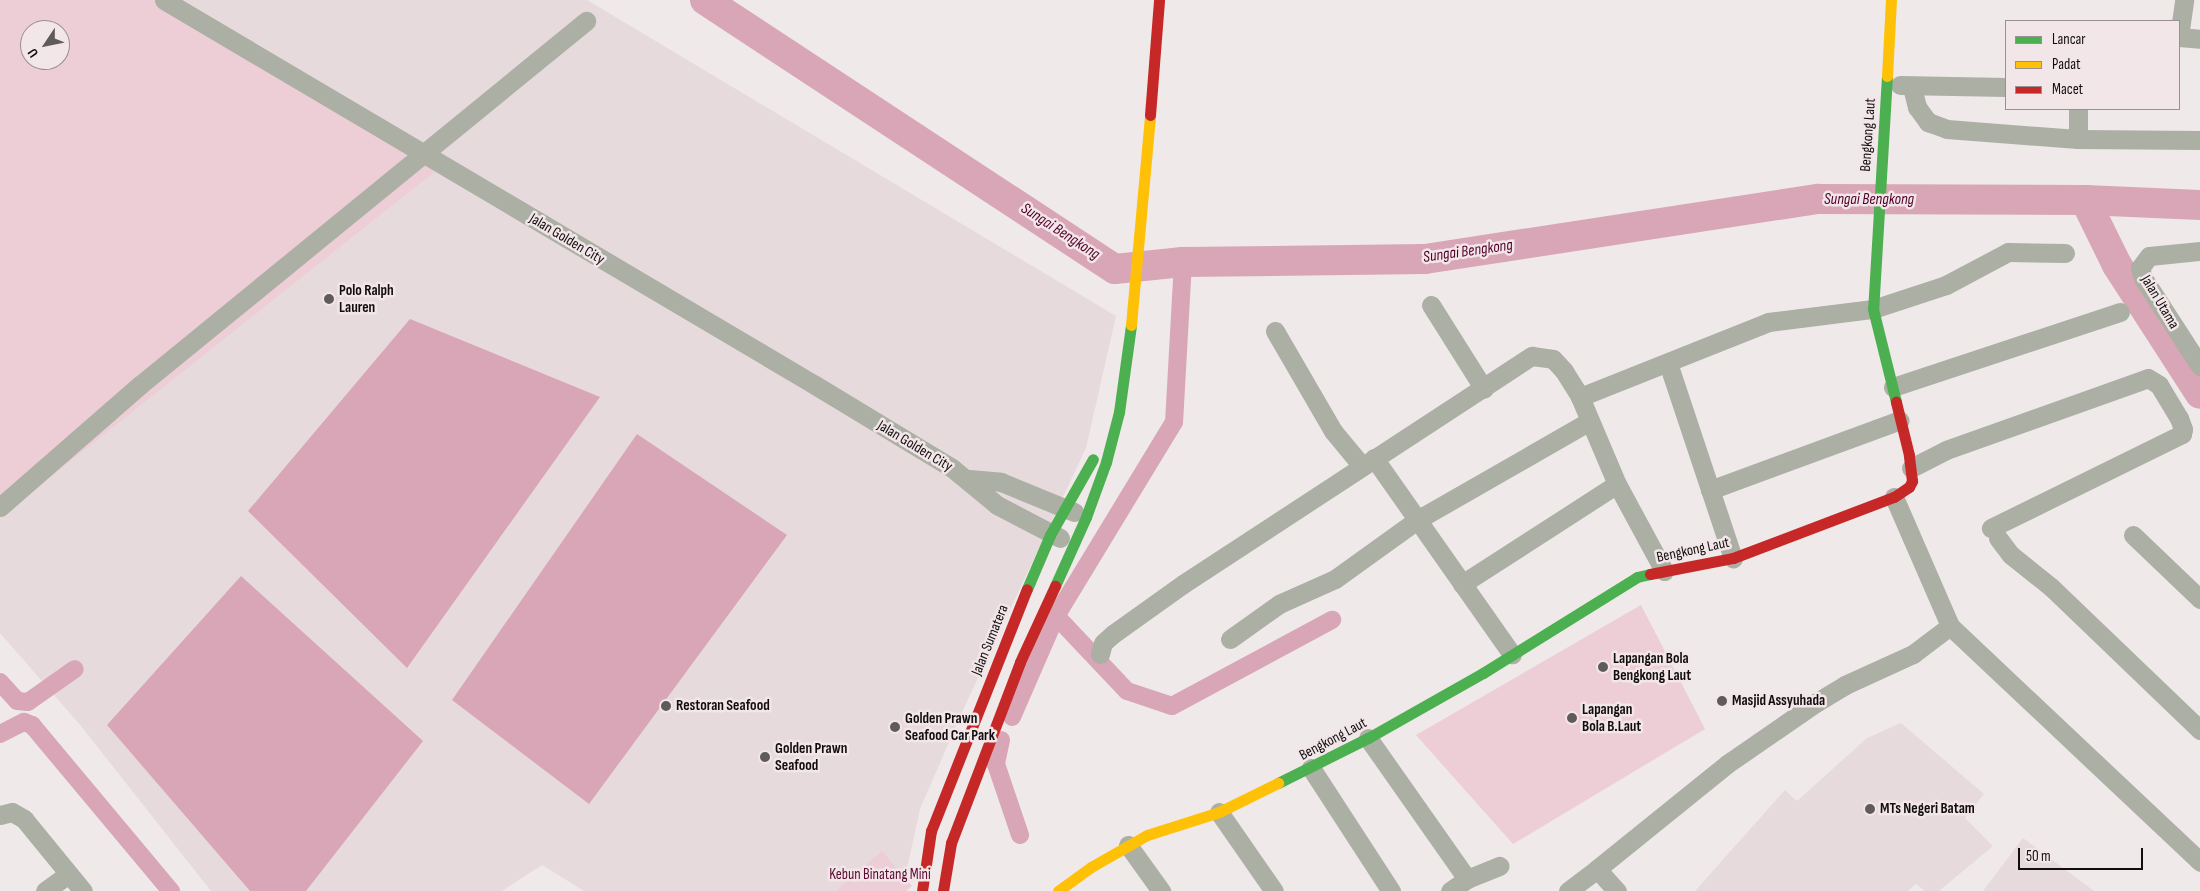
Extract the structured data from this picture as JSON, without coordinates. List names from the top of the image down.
{
  "streets": {
    "street": [
      "Bengkong Laut",
      "Jalan Golden City",
      "Jalan Utama",
      "Jalan Sumatera"
    ]
  },
  "crossings": [
    ["Jalan Golden City", "Jalan Sumatera"]
  ],
  "water": ["Sungai Bengkong"],
  "parks": ["Kebun Binatang Mini"],
  "places": [
    "Polo Ralph Lauren",
    "Lapangan Bola Bengkong Laut",
    "Masjid Assyuhada",
    "Restoran Seafood",
    "Lapangan Bola B.Laut",
    "Golden Prawn Seafood Car Park",
    "Golden Prawn Seafood",
    "MTs Negeri Batam"
  ],
  "legend": ["Lancar", "Padat", "Macet"],
  "scale_bar": "50 m",
  "north": "bottom left"
}
